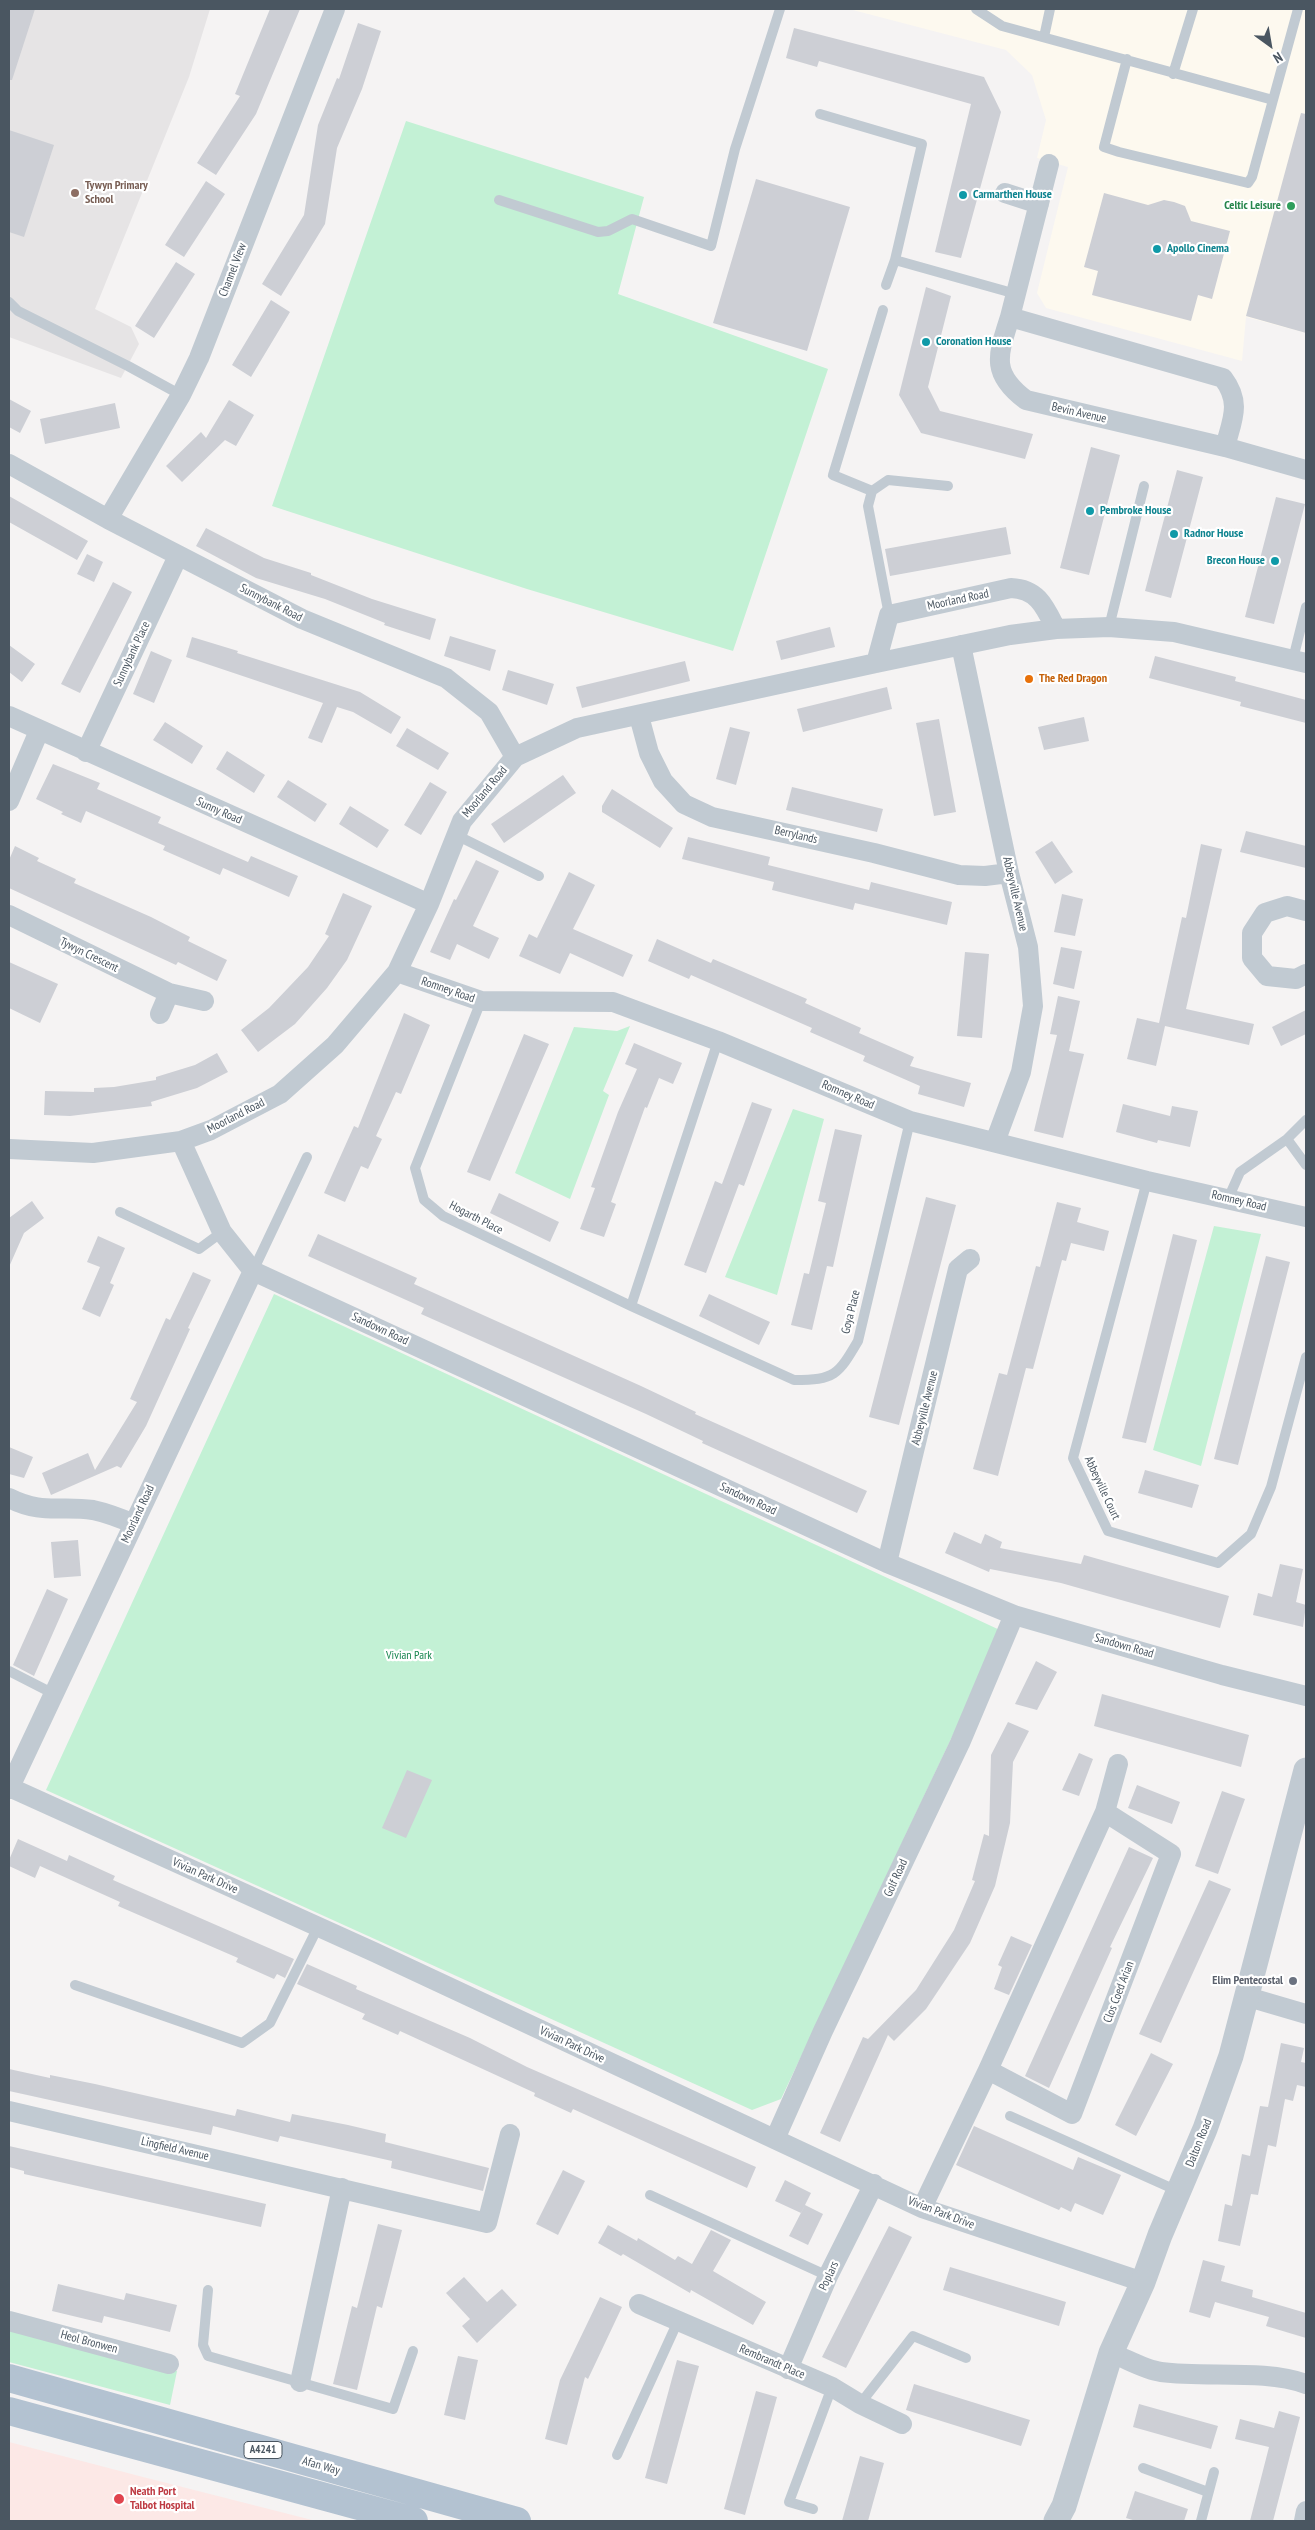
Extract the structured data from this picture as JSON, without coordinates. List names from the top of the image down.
{
  "streets": {
    "main road": ["A4241", "Afan Way"],
    "street": [
      "Channel View",
      "Bevin Avenue",
      "Moorland Road",
      "Sunnybank Road",
      "Sunnybank Place",
      "Sunny Road",
      "Berrylands",
      "Abbeyville Avenue",
      "Tywyn Crescent",
      "Romney Road",
      "Sandown Road",
      "Vivian Park Drive",
      "Golf Road",
      "Clos Coed Arian",
      "Dalton Road",
      "Lingfield Avenue",
      "Poplars",
      "Heol Bronwen",
      "Rembrandt Place"
    ],
    "lane": ["Hogarth Place", "Goya Place", "Abbeyville Court"]
  },
  "crossings": [
    ["Channel View", "Sunnybank Road"],
    ["Moorland Road", "Sunnybank Road"],
    ["Moorland Road", "Sunny Road"],
    ["Moorland Road", "Berrylands"],
    ["Moorland Road", "Abbeyville Avenue"],
    ["Moorland Road", "Romney Road"],
    ["Moorland Road", "Sandown Road"],
    ["Moorland Road", "Vivian Park Drive"],
    ["Sunnybank Road", "Sunnybank Place"],
    ["Sunnybank Place", "Sunny Road"],
    ["Berrylands", "Abbeyville Avenue"],
    ["Abbeyville Avenue", "Romney Road"],
    ["Abbeyville Avenue", "Sandown Road"],
    ["Romney Road", "Hogarth Place"],
    ["Romney Road", "Goya Place"],
    ["Romney Road", "Abbeyville Court"],
    ["Hogarth Place", "Goya Place"],
    ["Sandown Road", "Golf Road"],
    ["Vivian Park Drive", "Golf Road"],
    ["Vivian Park Drive", "Dalton Road"],
    ["Vivian Park Drive", "Poplars"],
    ["Poplars", "Rembrandt Place"]
  ],
  "parks": ["Vivian Park"],
  "places": [
    "Tywyn Primary School",
    "Carmarthen House",
    "Celtic Leisure",
    "Apollo Cinema",
    "Coronation House",
    "Pembroke House",
    "Radnor House",
    "Brecon House",
    "The Red Dragon",
    "Elim Pentecostal",
    "Neath Port Talbot Hospital"
  ],
  "north": "bottom right"
}
